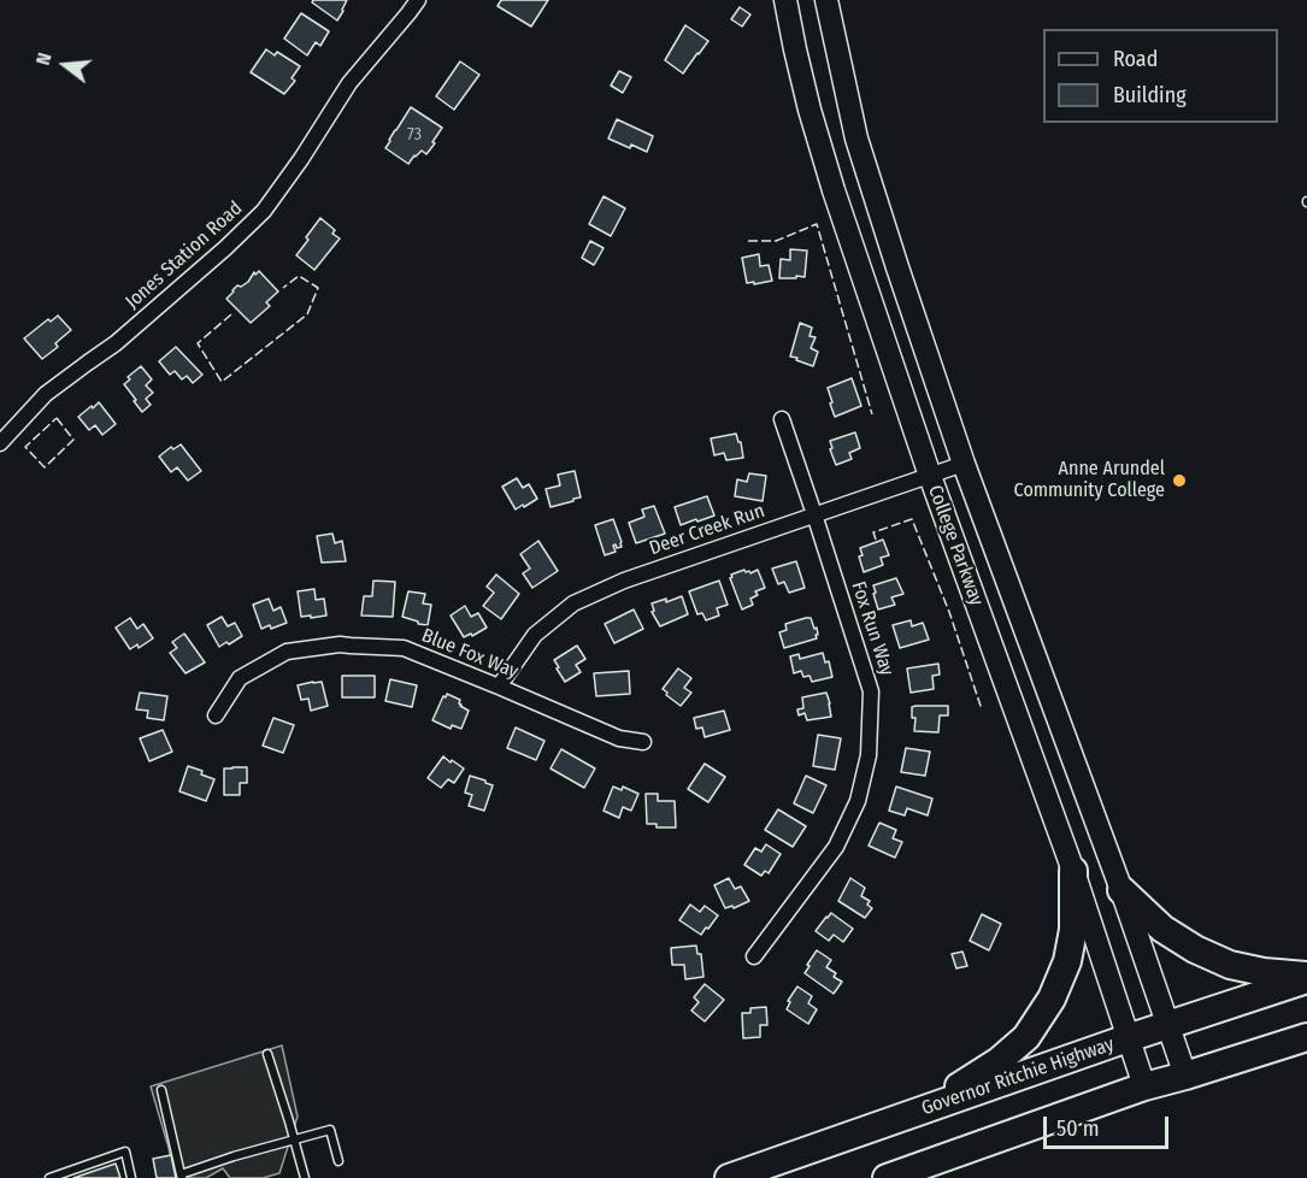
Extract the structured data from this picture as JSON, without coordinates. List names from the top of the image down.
{
  "streets": {
    "highway": ["Governor Ritchie Highway"],
    "main road": ["College Parkway"],
    "street": [
      "Jones Station Road",
      "Deer Creek Run",
      "Fox Run Way",
      "Blue Fox Way"
    ]
  },
  "crossings": [
    ["Deer Creek Run", "College Parkway"],
    ["Deer Creek Run", "Fox Run Way"],
    ["Deer Creek Run", "Blue Fox Way"],
    ["College Parkway", "Governor Ritchie Highway"]
  ],
  "places": ["Anne Arundel Community College"],
  "house_numbers": ["73"],
  "legend": ["Road", "Building"],
  "scale_bar": "50 m",
  "north": "left"
}
